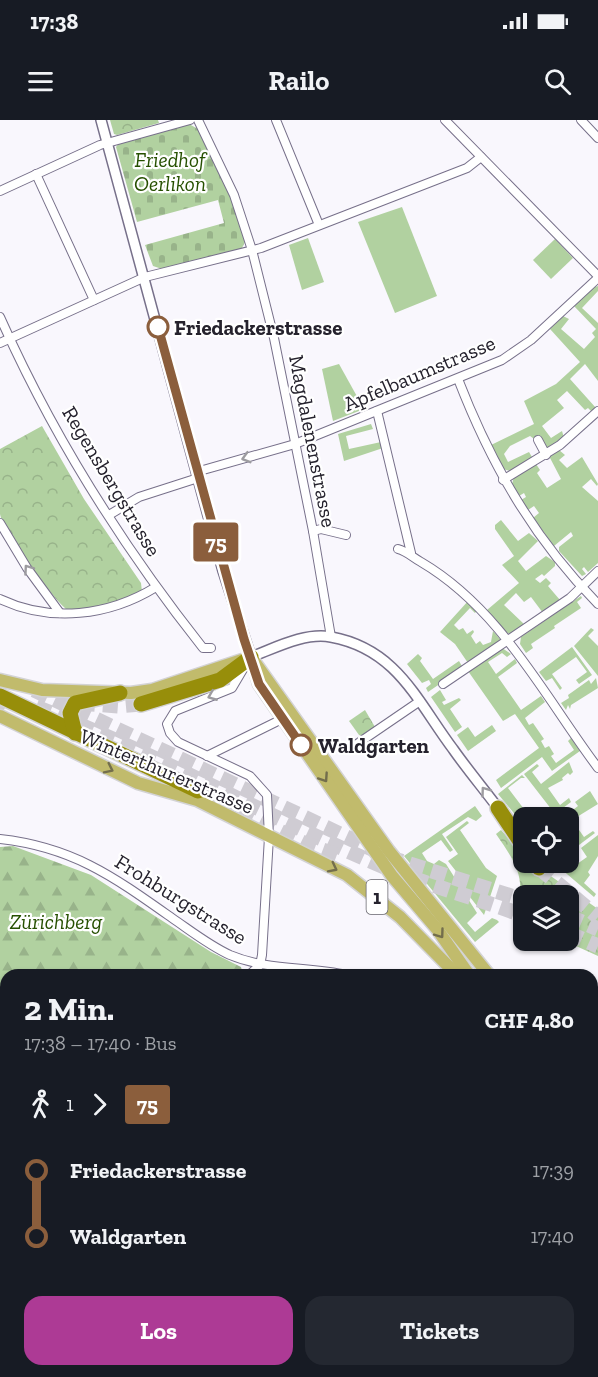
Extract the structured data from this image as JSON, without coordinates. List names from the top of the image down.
{
  "streets": {
    "main road": ["Winterthurerstrasse", "1"],
    "street": [
      "Apfelbaumstrasse",
      "Magdalenenstrasse",
      "Regensbergstrasse",
      "Frohburgstrasse"
    ]
  },
  "crossings": [
    ["Apfelbaumstrasse", "Magdalenenstrasse"],
    ["Apfelbaumstrasse", "Regensbergstrasse"]
  ],
  "parks": ["Friedhof Oerlikon", "Zürichberg"],
  "places": ["Friedackerstrasse", "Waldgarten"],
  "lines": ["bus line 75"],
  "page": {
    "status": "17:38",
    "header": "Railo",
    "on_map": "75",
    "heading": ["2 Min.", "17:38 – 17:40 · Bus", "CHF 4.80"],
    "legs": ["1", "75"],
    "list": [
      {
        "name": "Friedackerstrasse",
        "value": "17:39"
      },
      {
        "name": "Waldgarten",
        "value": "17:40"
      }
    ],
    "buttons": ["Los", "Tickets"]
  }
}
